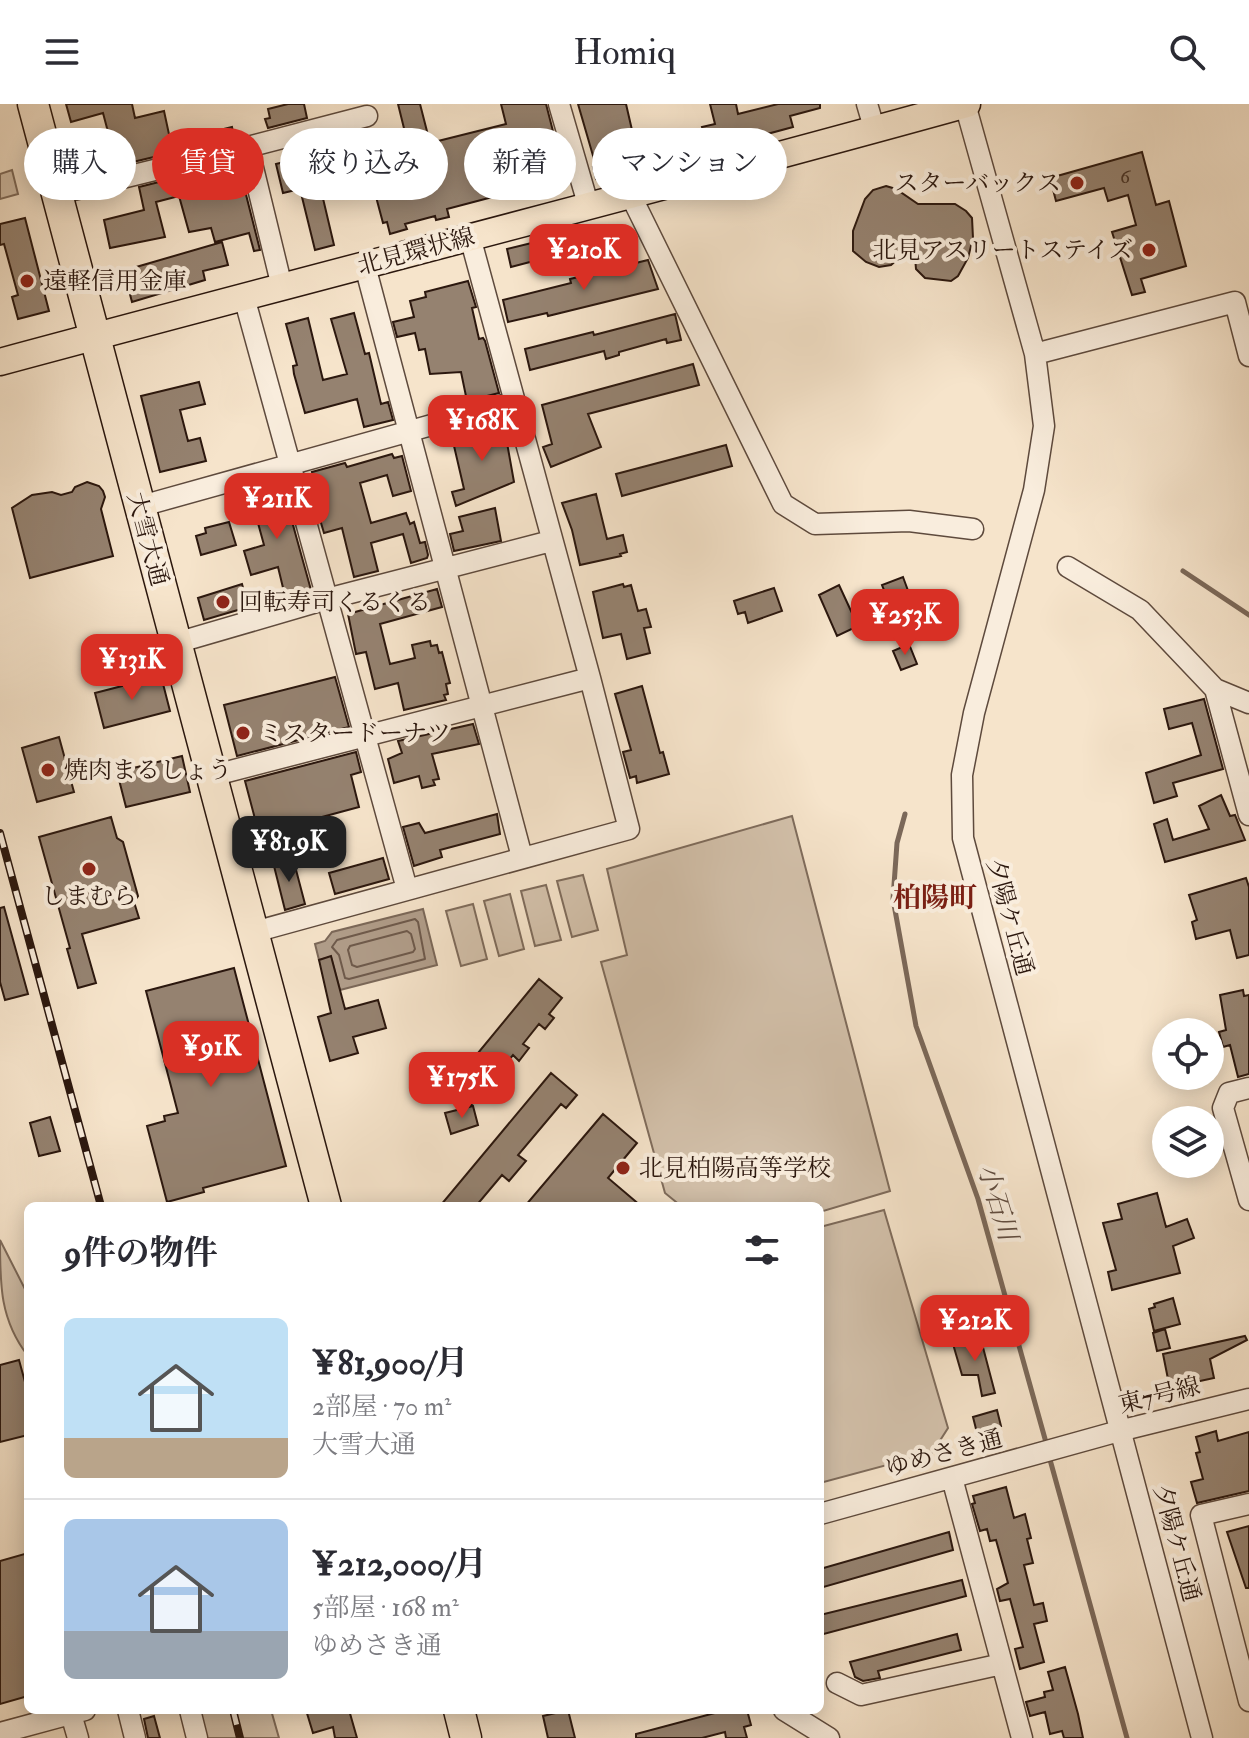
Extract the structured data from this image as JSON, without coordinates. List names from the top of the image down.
{
  "streets": {
    "highway": ["大雪大通"],
    "main road": ["北見環状線"],
    "street": ["夕陽ケ丘通", "東7号線", "ゆめさき通"]
  },
  "crossings": [
    ["北見環状線", "大雪大通"],
    ["北見環状線", "夕陽ケ丘通"],
    ["夕陽ケ丘通", "東7号線"],
    ["東7号線", "ゆめさき通"]
  ],
  "districts": ["柏陽町"],
  "water": ["小石川"],
  "places": [
    "スターバックス",
    "北見アスリートステイズ",
    "遠軽信用金庫",
    "回転寿司くるくる",
    "ミスタードーナツ",
    "焼肉まるしょう",
    "しまむら",
    "北見柏陽高等学校"
  ],
  "house_numbers": ["6"],
  "page": {
    "header": "Homiq",
    "chip": [
      "購入",
      "賃貸",
      "絞り込み",
      "新着",
      "マンション"
    ],
    "price": [
      "¥210K",
      "¥168K",
      "¥211K",
      "¥253K",
      "¥131K",
      "¥81.9K",
      "¥91K",
      "¥175K",
      "¥212K"
    ],
    "heading": "9件の物件",
    "list": [
      {
        "name": "¥81,900/月",
        "note": "2部屋 · 70 m² · 大雪大通"
      },
      {
        "name": "¥212,000/月",
        "note": "5部屋 · 168 m² · ゆめさき通"
      }
    ]
  }
}
